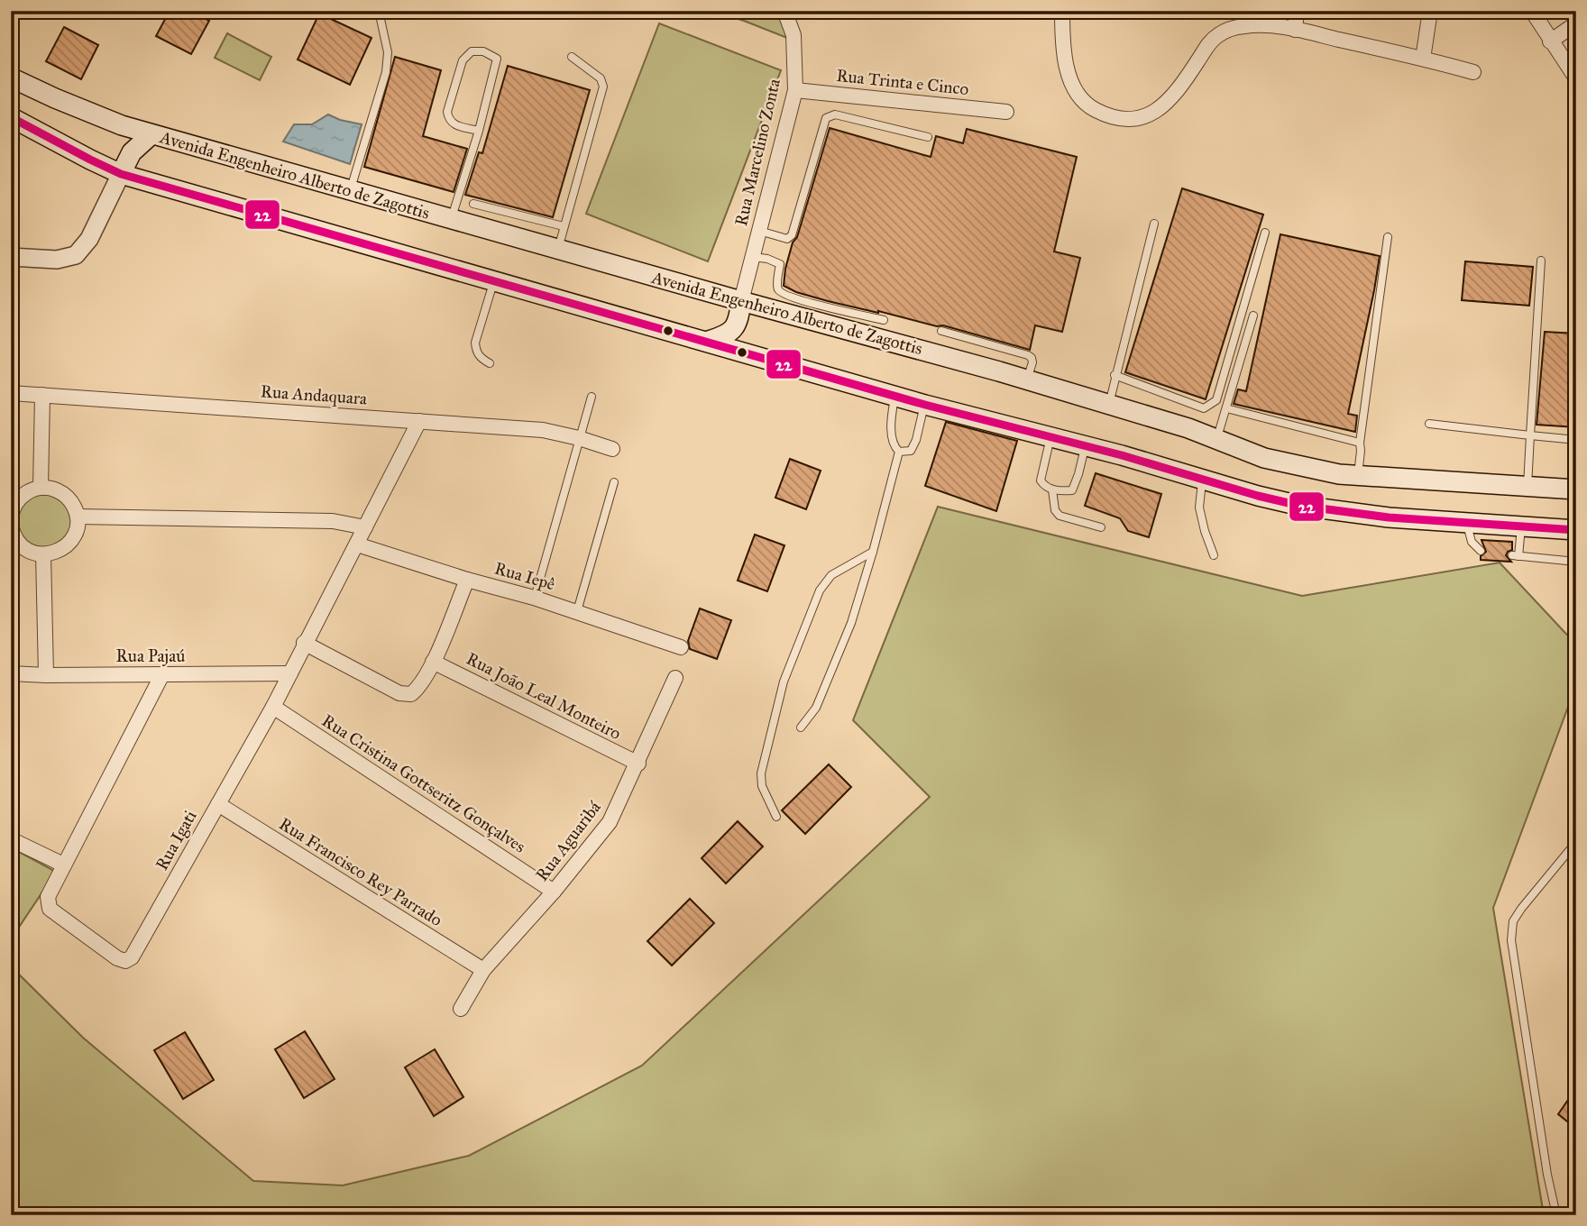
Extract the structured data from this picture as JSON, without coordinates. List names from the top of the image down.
{
  "streets": {
    "main road": ["Avenida Engenheiro Alberto de Zagottis"],
    "street": [
      "Rua Trinta e Cinco",
      "Rua Marcelino Zonta",
      "Rua Andaquara",
      "Rua Iepê",
      "Rua Pajaú",
      "Rua João Leal Monteiro",
      "Rua Cristina Gottseritz Gonçalves",
      "Rua Igati",
      "Rua Aguaribá",
      "Rua Francisco Rey Parrado"
    ]
  },
  "crossings": [
    ["Rua Trinta e Cinco", "Rua Marcelino Zonta"],
    ["Rua Marcelino Zonta", "Avenida Engenheiro Alberto de Zagottis"],
    ["Rua Andaquara", "Rua Igati"],
    ["Rua Iepê", "Rua Igati"],
    ["Rua Pajaú", "Rua Igati"],
    ["Rua João Leal Monteiro", "Rua Aguaribá"],
    ["Rua Cristina Gottseritz Gonçalves", "Rua Igati"],
    ["Rua Cristina Gottseritz Gonçalves", "Rua Aguaribá"],
    ["Rua Igati", "Rua Francisco Rey Parrado"],
    ["Rua Aguaribá", "Rua Francisco Rey Parrado"]
  ],
  "lines": ["transit line 22"]
}
